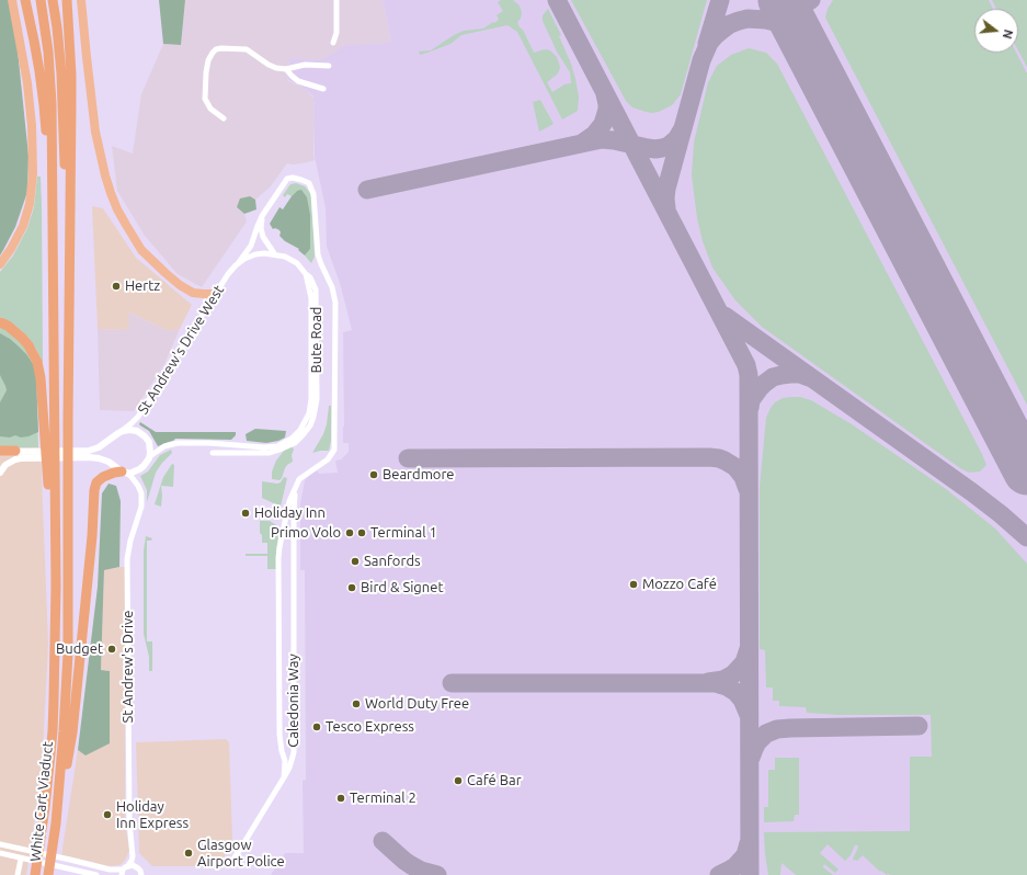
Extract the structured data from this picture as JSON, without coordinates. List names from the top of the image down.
{
  "streets": {
    "highway": ["White Cart Viaduct"],
    "street": [
      "Bute Road",
      "St Andrew's Drive West",
      "St Andrew's Drive",
      "Caledonia Way"
    ]
  },
  "crossings": [
    ["Bute Road", "St Andrew's Drive West"],
    ["St Andrew's Drive West", "Caledonia Way"]
  ],
  "places": [
    "Hertz",
    "Beardmore",
    "Holiday Inn",
    "Primo Volo",
    "Terminal 1",
    "Sanfords",
    "Mozzo Café",
    "Bird & Signet",
    "Budget",
    "World Duty Free",
    "Tesco Express",
    "Café Bar",
    "Terminal 2",
    "Holiday Inn Express",
    "Glasgow Airport Police"
  ],
  "north": "right"
}
